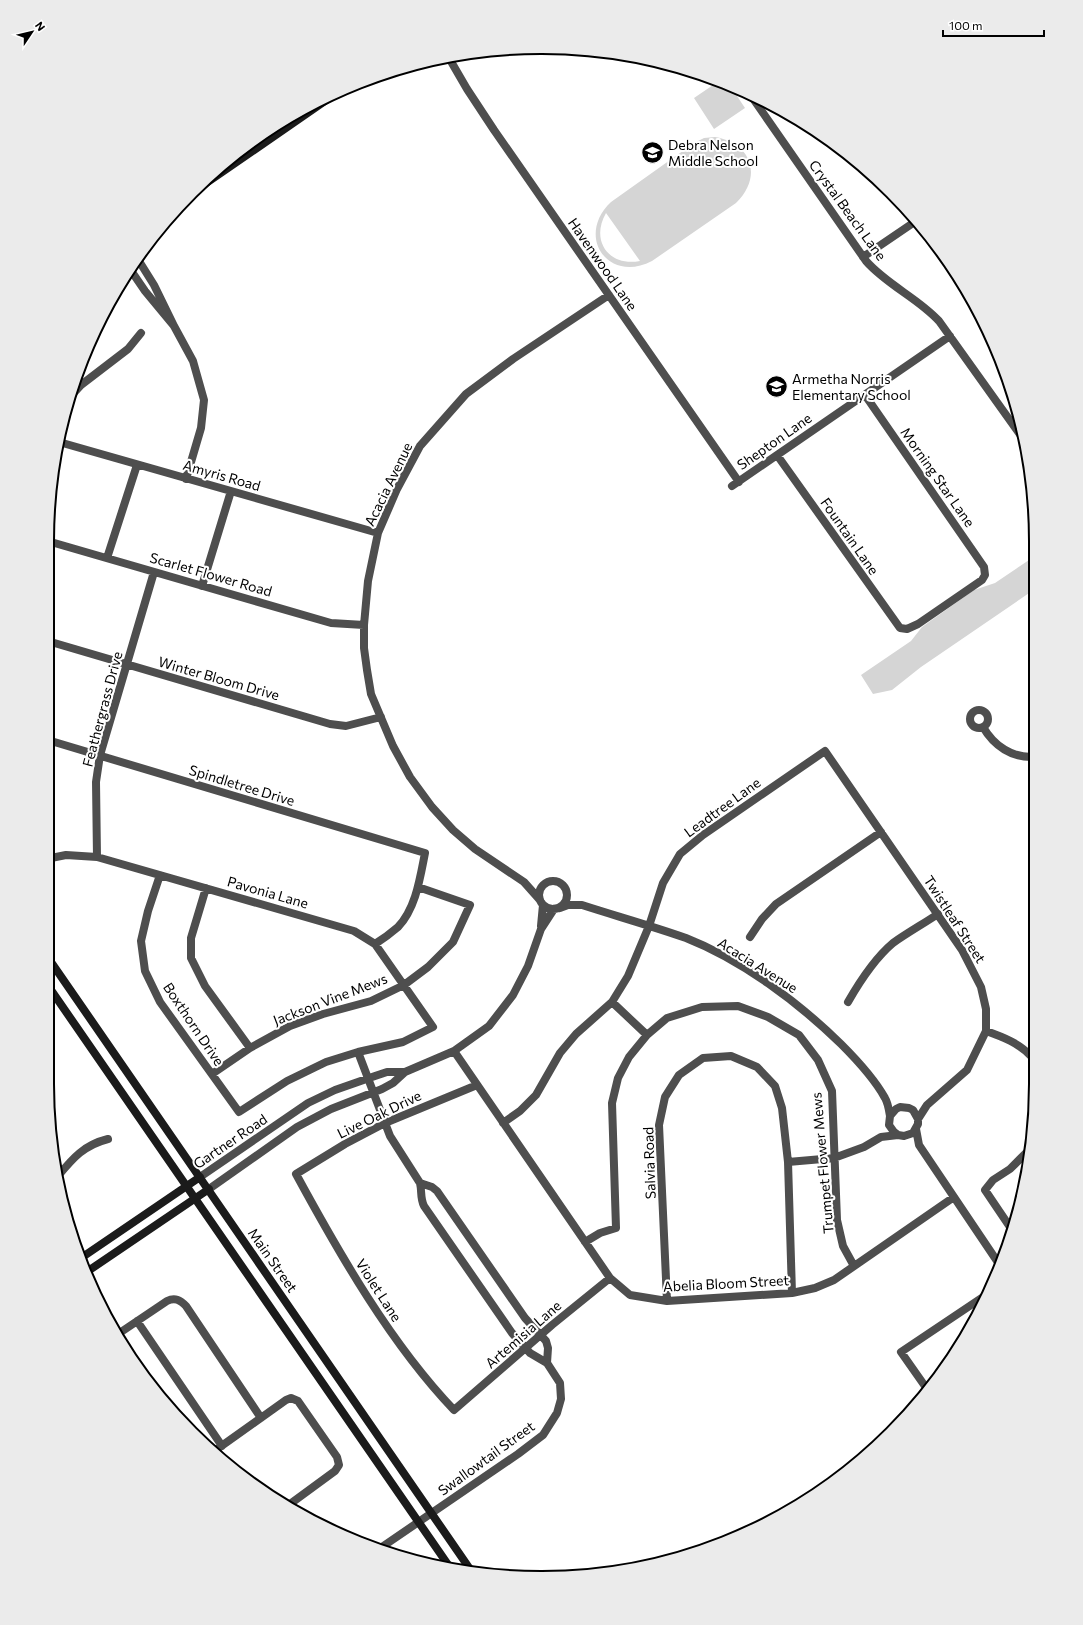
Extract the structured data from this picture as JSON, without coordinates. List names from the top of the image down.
{
  "streets": {
    "main road": ["Gartner Road", "Main Street"],
    "street": [
      "Crystal Beach Lane",
      "Havenwood Lane",
      "Shepton Lane",
      "Amyris Road",
      "Morning Star Lane",
      "Acacia Avenue",
      "Fountain Lane",
      "Scarlet Flower Road",
      "Winter Bloom Drive",
      "Feathergrass Drive",
      "Spindletree Drive",
      "Leadtree Lane",
      "Pavonia Lane",
      "Twistleaf Street",
      "Jackson Vine Mews",
      "Boxthorn Drive",
      "Live Oak Drive",
      "Salvia Road",
      "Trumpet Flower Mews",
      "Abelia Bloom Street",
      "Violet Lane",
      "Artemisia Lane",
      "Swallowtail Street"
    ]
  },
  "crossings": [
    ["Crystal Beach Lane", "Shepton Lane"],
    ["Havenwood Lane", "Shepton Lane"],
    ["Havenwood Lane", "Acacia Avenue"],
    ["Shepton Lane", "Morning Star Lane"],
    ["Shepton Lane", "Fountain Lane"],
    ["Amyris Road", "Acacia Avenue"],
    ["Morning Star Lane", "Fountain Lane"],
    ["Acacia Avenue", "Scarlet Flower Road"],
    ["Acacia Avenue", "Winter Bloom Drive"],
    ["Acacia Avenue", "Leadtree Lane"],
    ["Acacia Avenue", "Twistleaf Street"],
    ["Scarlet Flower Road", "Feathergrass Drive"],
    ["Winter Bloom Drive", "Feathergrass Drive"],
    ["Feathergrass Drive", "Spindletree Drive"],
    ["Feathergrass Drive", "Pavonia Lane"],
    ["Spindletree Drive", "Jackson Vine Mews"],
    ["Leadtree Lane", "Twistleaf Street"],
    ["Leadtree Lane", "Abelia Bloom Street"],
    ["Pavonia Lane", "Jackson Vine Mews"],
    ["Pavonia Lane", "Boxthorn Drive"],
    ["Pavonia Lane", "Swallowtail Street"],
    ["Jackson Vine Mews", "Boxthorn Drive"],
    ["Boxthorn Drive", "Swallowtail Street"],
    ["Live Oak Drive", "Abelia Bloom Street"],
    ["Live Oak Drive", "Violet Lane"],
    ["Live Oak Drive", "Swallowtail Street"],
    ["Gartner Road", "Main Street"],
    ["Gartner Road", "Abelia Bloom Street"],
    ["Gartner Road", "Swallowtail Street"],
    ["Salvia Road", "Abelia Bloom Street"],
    ["Trumpet Flower Mews", "Abelia Bloom Street"],
    ["Main Street", "Swallowtail Street"],
    ["Abelia Bloom Street", "Artemisia Lane"],
    ["Violet Lane", "Artemisia Lane"],
    ["Artemisia Lane", "Swallowtail Street"]
  ],
  "places": {
    "school or university": ["Debra Nelson Middle School", "Armetha Norris Elementary School"]
  },
  "scale_bar": "100 m",
  "north": "top right"
}
